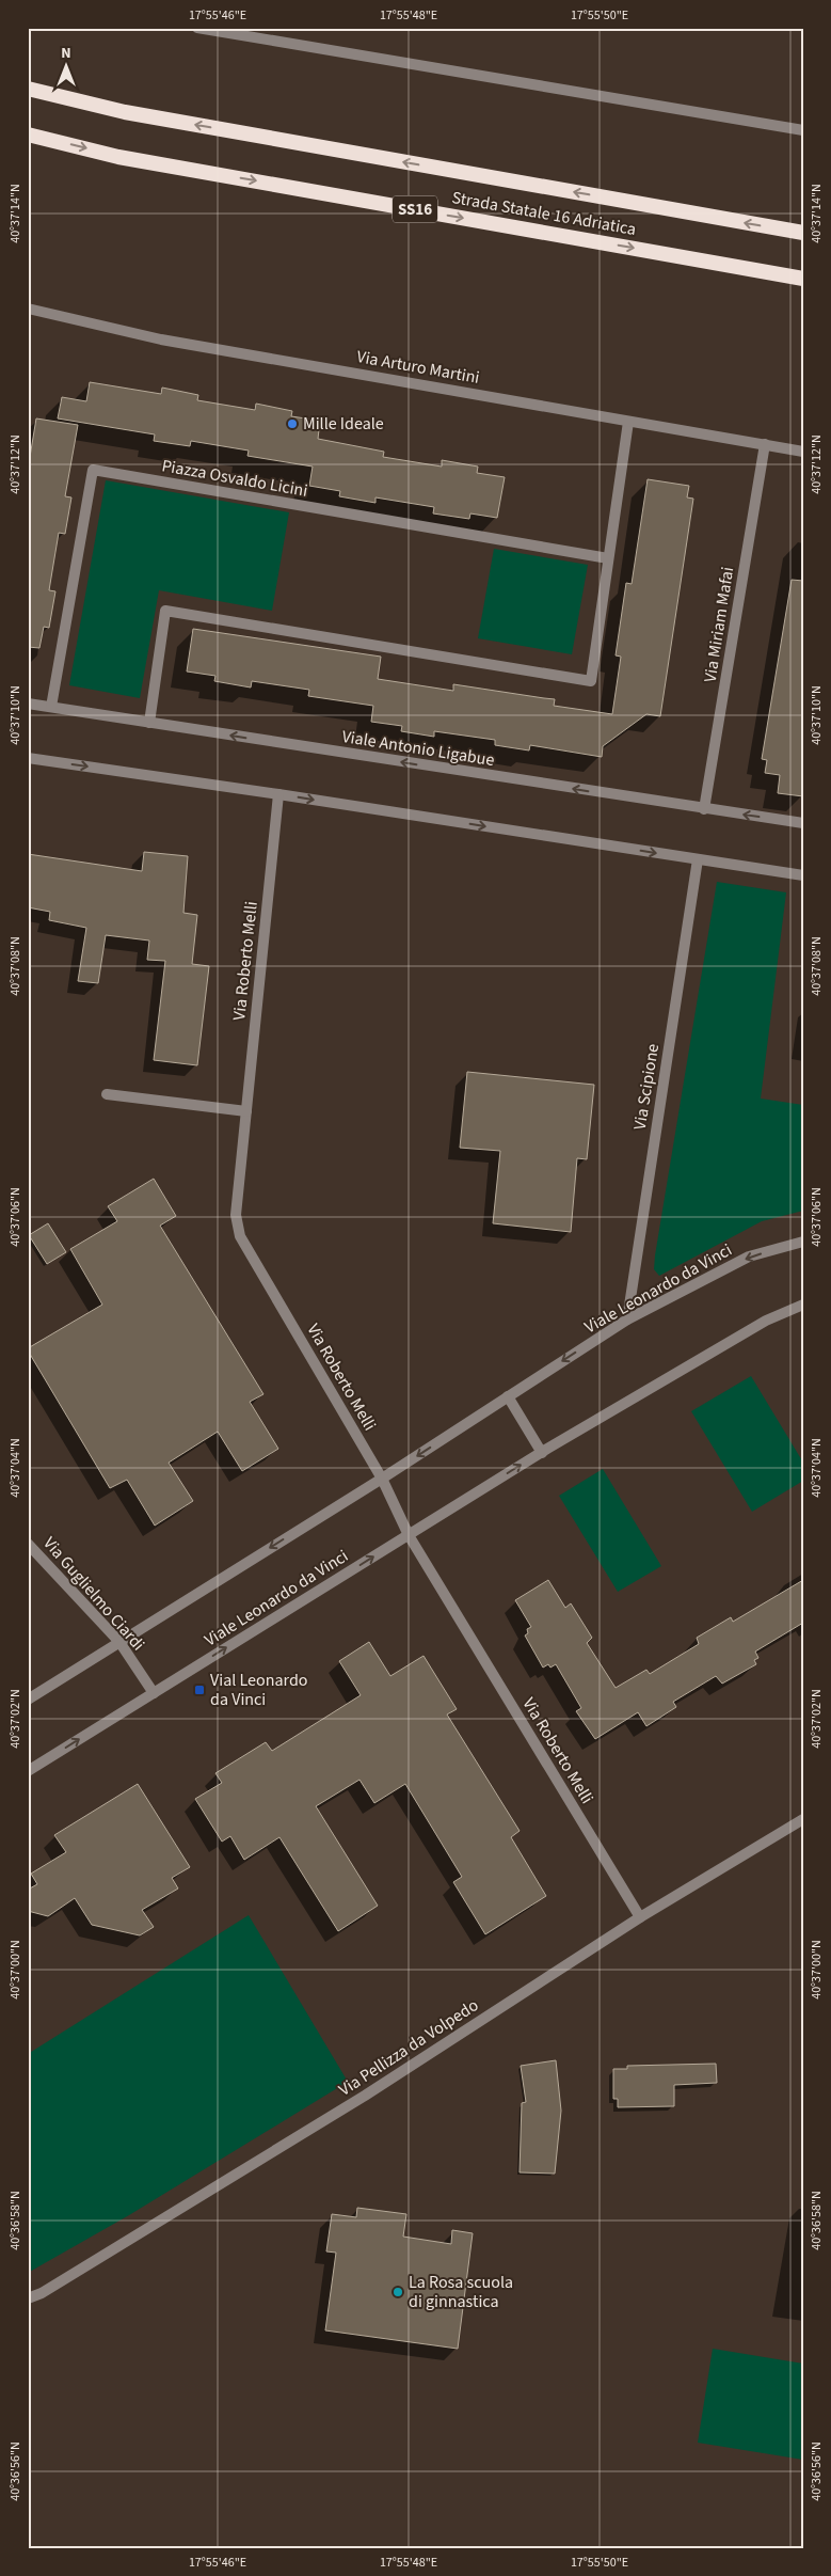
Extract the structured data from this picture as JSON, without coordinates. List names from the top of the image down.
{
  "streets": {
    "highway": ["SS16", "Strada Statale 16 Adriatica"],
    "street": [
      "Via Arturo Martini",
      "Piazza Osvaldo Licini",
      "Via Miriam Mafai",
      "Viale Antonio Ligabue",
      "Via Roberto Melli",
      "Via Scipione",
      "Viale Leonardo da Vinci",
      "Via Guglielmo Ciardi",
      "Via Pellizza da Volpedo"
    ]
  },
  "crossings": [
    ["Via Arturo Martini", "Via Miriam Mafai"],
    ["Piazza Osvaldo Licini", "Viale Antonio Ligabue"],
    ["Via Miriam Mafai", "Viale Antonio Ligabue"],
    ["Via Roberto Melli", "Viale Leonardo da Vinci"],
    ["Via Roberto Melli", "Via Pellizza da Volpedo"],
    ["Via Scipione", "Viale Leonardo da Vinci"],
    ["Viale Leonardo da Vinci", "Via Guglielmo Ciardi"]
  ],
  "places": {
    "other": ["Mille Ideale", "La Rosa scuola di ginnastica"],
    "transit": ["Vial Leonardo da Vinci"]
  },
  "north": "top",
  "coordinates": [
    "17°55'46\"E",
    "17°55'48\"E",
    "17°55'50\"E",
    "40°37'14\"N",
    "40°37'12\"N",
    "40°37'10\"N",
    "40°37'08\"N",
    "40°37'06\"N",
    "40°37'04\"N",
    "40°37'02\"N",
    "40°37'00\"N",
    "40°36'58\"N",
    "40°36'56\"N"
  ]
}
